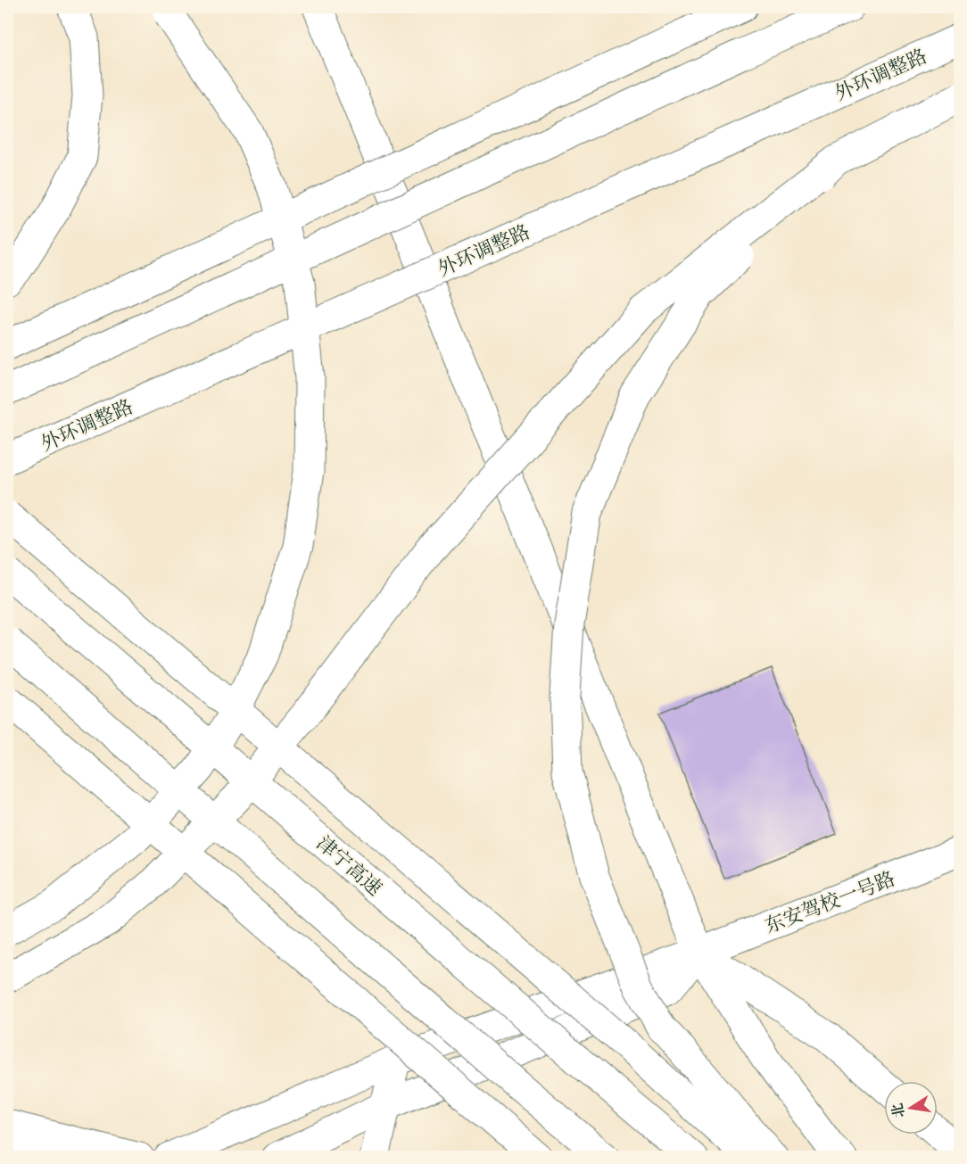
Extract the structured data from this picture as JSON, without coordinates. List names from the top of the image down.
{
  "streets": {
    "main road": ["外环调整路", "津宁高速", "东安驾校一号路"]
  },
  "north": "left"
}
